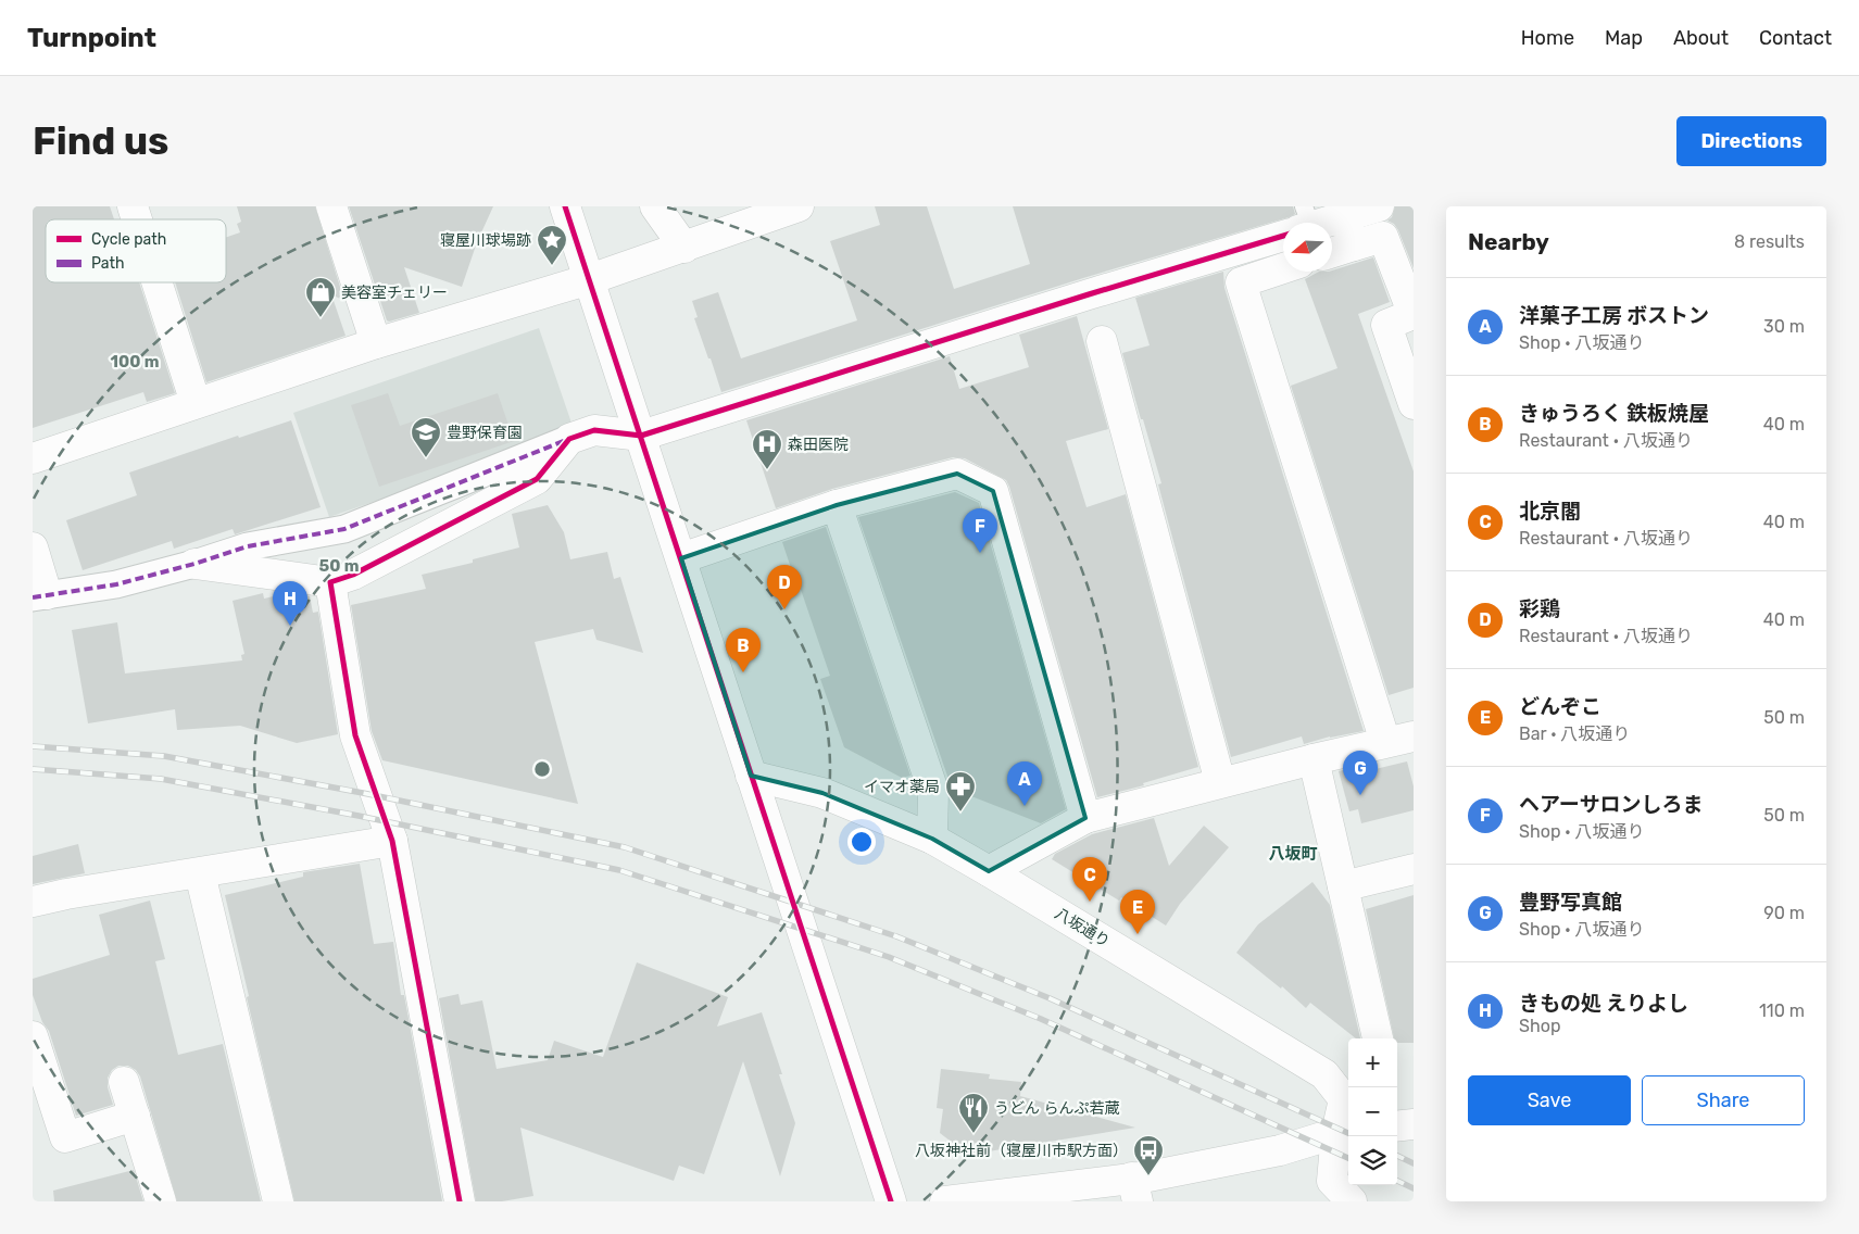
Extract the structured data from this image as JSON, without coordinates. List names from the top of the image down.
{
  "streets": {
    "street": ["八坂通り"]
  },
  "districts": ["八坂町"],
  "places": {
    "place": ["寝屋川球場跡"],
    "shop": ["美容室チェリー"],
    "school or university": ["豊野保育園"],
    "hospital": ["森田医院"],
    "pharmacy": ["イマオ薬局"],
    "restaurant": ["うどん らんぷ若蔵"],
    "bus stop": ["八坂神社前（寝屋川市駅方面）"]
  },
  "legend": ["Cycle path", "Path"],
  "north": "left",
  "page": {
    "header": "Turnpoint",
    "nav": [
      "Home",
      "Map",
      "About",
      "Contact"
    ],
    "buttons": [
      "Directions",
      ["Save", "Share"]
    ],
    "title": "Find us",
    "heading": ["Nearby", "8 results"],
    "list": [
      {
        "mark": "A",
        "name": "洋菓子工房 ボストン",
        "note": "Shop · 八坂通り",
        "value": "30 m"
      },
      {
        "mark": "B",
        "name": "きゅうろく 鉄板焼屋",
        "note": "Restaurant · 八坂通り",
        "value": "40 m"
      },
      {
        "mark": "C",
        "name": "北京閣",
        "note": "Restaurant · 八坂通り",
        "value": "40 m"
      },
      {
        "mark": "D",
        "name": "彩鶏",
        "note": "Restaurant · 八坂通り",
        "value": "40 m"
      },
      {
        "mark": "E",
        "name": "どんぞこ",
        "note": "Bar · 八坂通り",
        "value": "50 m"
      },
      {
        "mark": "F",
        "name": "ヘアーサロンしろま",
        "note": "Shop · 八坂通り",
        "value": "50 m"
      },
      {
        "mark": "G",
        "name": "豊野写真館",
        "note": "Shop · 八坂通り",
        "value": "90 m"
      },
      {
        "mark": "H",
        "name": "きもの処 えりよし",
        "note": "Shop",
        "value": "110 m"
      }
    ],
    "pins": [
      "F",
      "D",
      "H",
      "B",
      "G",
      "A",
      "C",
      "E"
    ],
    "map_buttons": ["+", "−"]
  },
  "rings": ["100 m", "50 m"]
}
